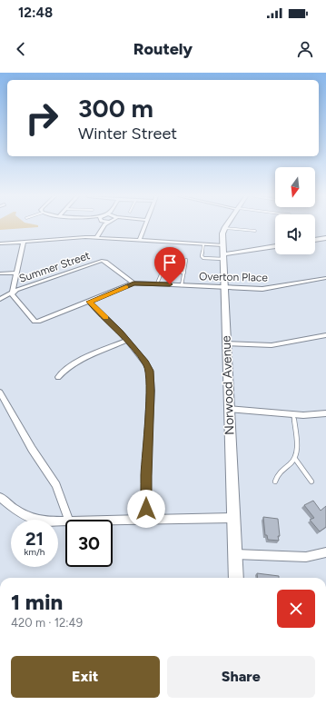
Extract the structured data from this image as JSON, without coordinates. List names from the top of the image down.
{
  "streets": {
    "street": ["Summer Street", "Overton Place", "Norwood Avenue"]
  },
  "crossings": [
    ["Summer Street", "Overton Place"],
    ["Overton Place", "Norwood Avenue"]
  ],
  "north": "bottom",
  "page": {
    "status": "12:48",
    "header": "Routely",
    "turn": ["300 m", "Winter Street"],
    "speed": "21 km/h",
    "limit": "30",
    "heading": ["1 min", "420 m · 12:49"],
    "buttons": ["Exit", "Share"]
  }
}
